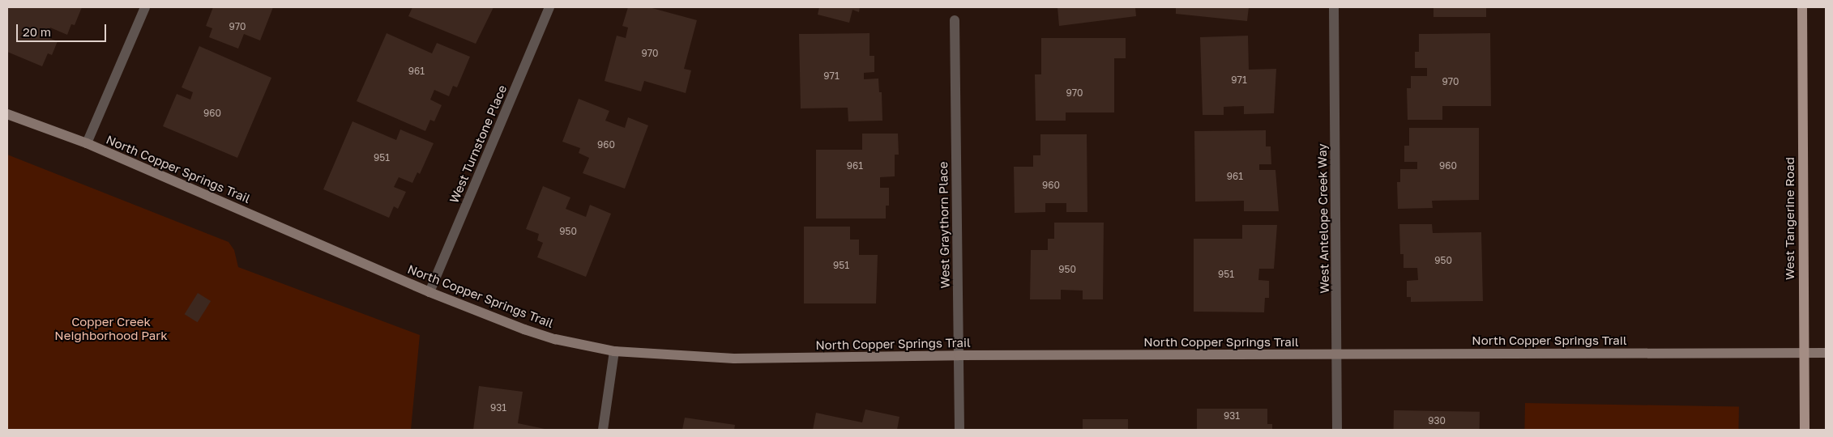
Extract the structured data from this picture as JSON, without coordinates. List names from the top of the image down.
{
  "streets": {
    "main road": ["West Tangerine Road"],
    "street": [
      "West Turnstone Place",
      "North Copper Springs Trail",
      "West Antelope Creek Way",
      "West Graythorn Place"
    ]
  },
  "crossings": [
    ["West Turnstone Place", "North Copper Springs Trail"],
    ["North Copper Springs Trail", "West Antelope Creek Way"],
    ["North Copper Springs Trail", "West Tangerine Road"],
    ["North Copper Springs Trail", "West Graythorn Place"]
  ],
  "parks": ["Copper Creek Neighborhood Park"],
  "house_numbers": [
    "970",
    "970",
    "961",
    "971",
    "971",
    "970",
    "970",
    "960",
    "960",
    "951",
    "961",
    "960",
    "961",
    "960",
    "950",
    "950",
    "951",
    "950",
    "951",
    "931",
    "931",
    "930"
  ],
  "scale_bar": "20 m"
}
